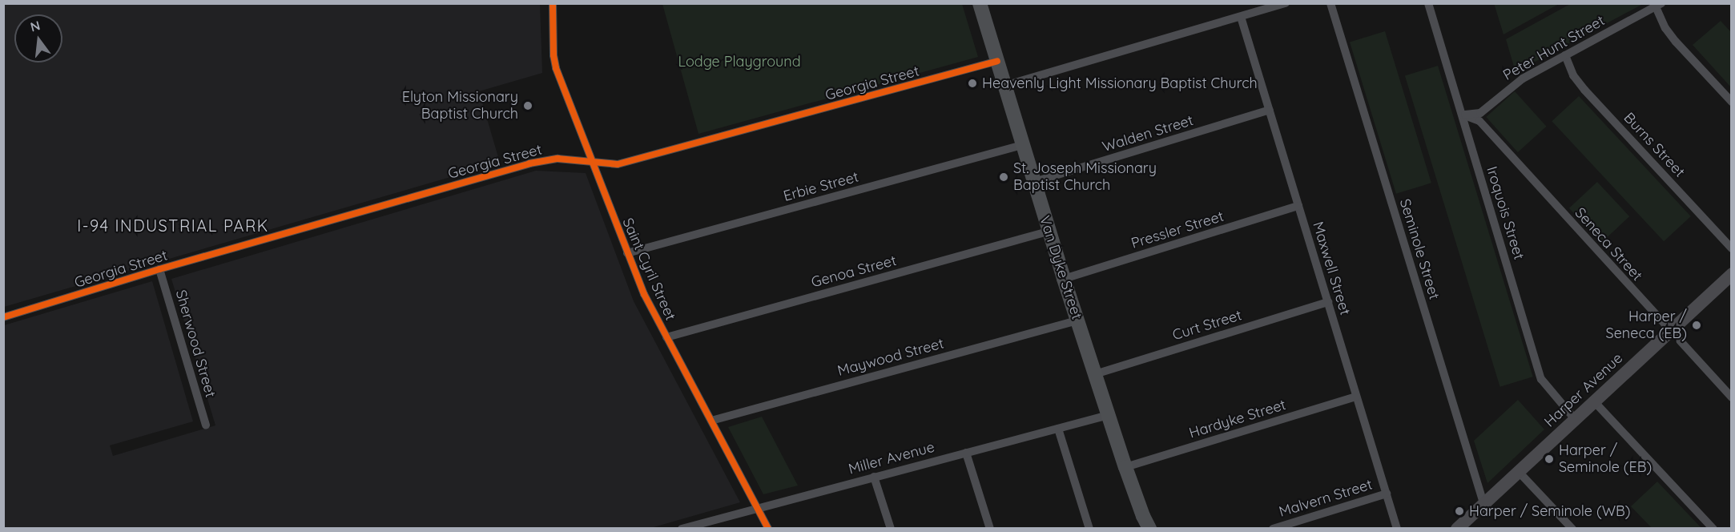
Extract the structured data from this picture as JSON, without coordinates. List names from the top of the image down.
{
  "streets": {
    "main road": ["Van Dyke Street"],
    "street": [
      "Peter Hunt Street",
      "Georgia Street",
      "Walden Street",
      "Burns Street",
      "Erbie Street",
      "Iroquois Street",
      "Pressler Street",
      "Seneca Street",
      "Seminole Street",
      "Maxwell Street",
      "Saint Cyril Street",
      "Genoa Street",
      "Curt Street",
      "Sherwood Street",
      "Maywood Street",
      "Harper Avenue",
      "Hardyke Street",
      "Miller Avenue",
      "Malvern Street"
    ]
  },
  "crossings": [
    ["Peter Hunt Street", "Burns Street"],
    ["Peter Hunt Street", "Iroquois Street"],
    ["Peter Hunt Street", "Seneca Street"],
    ["Georgia Street", "Van Dyke Street"],
    ["Georgia Street", "Saint Cyril Street"],
    ["Georgia Street", "Sherwood Street"],
    ["Walden Street", "Van Dyke Street"],
    ["Walden Street", "Maxwell Street"],
    ["Erbie Street", "Van Dyke Street"],
    ["Erbie Street", "Saint Cyril Street"],
    ["Iroquois Street", "Seneca Street"],
    ["Iroquois Street", "Harper Avenue"],
    ["Pressler Street", "Van Dyke Street"],
    ["Pressler Street", "Maxwell Street"],
    ["Seneca Street", "Harper Avenue"],
    ["Seminole Street", "Harper Avenue"],
    ["Van Dyke Street", "Genoa Street"],
    ["Van Dyke Street", "Curt Street"],
    ["Van Dyke Street", "Maywood Street"],
    ["Van Dyke Street", "Hardyke Street"],
    ["Van Dyke Street", "Miller Avenue"],
    ["Maxwell Street", "Curt Street"],
    ["Maxwell Street", "Hardyke Street"],
    ["Maxwell Street", "Malvern Street"],
    ["Saint Cyril Street", "Genoa Street"],
    ["Saint Cyril Street", "Maywood Street"],
    ["Saint Cyril Street", "Miller Avenue"]
  ],
  "districts": ["I-94 INDUSTRIAL PARK"],
  "parks": ["Lodge Playground"],
  "places": [
    "Heavenly Light Missionary Baptist Church",
    "Elyton Missionary Baptist Church",
    "St. Joseph Missionary Baptist Church",
    "Harper / Seneca (EB)",
    "Harper / Seminole (EB)",
    "Harper / Seminole (WB)"
  ],
  "north": "top"
}
